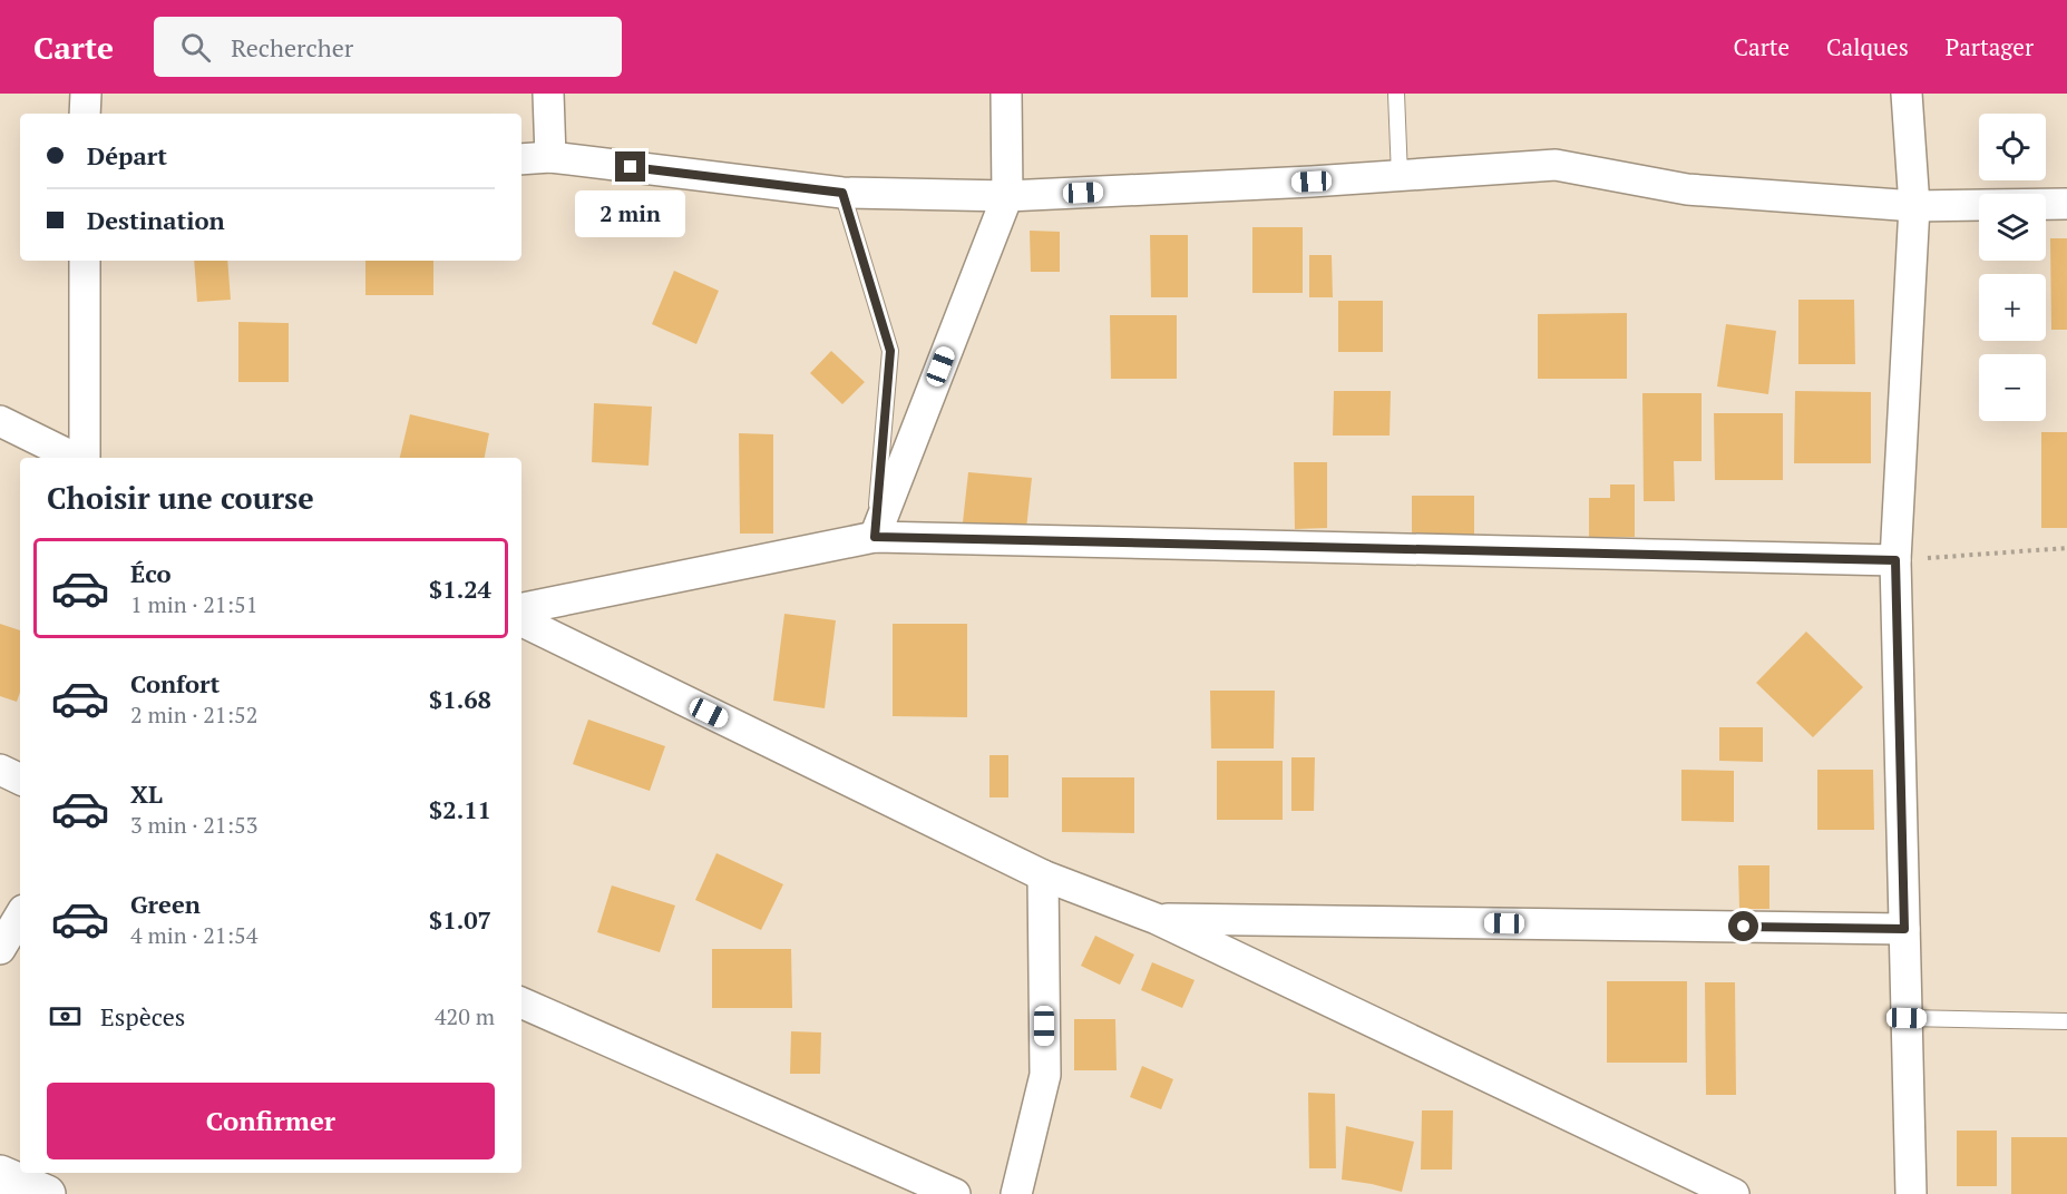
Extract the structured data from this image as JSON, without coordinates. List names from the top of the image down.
{
  "page": {
    "header": "Carte",
    "search": "Rechercher",
    "nav": ["Carte", "Calques", "Partager"],
    "map_buttons": ["+", "−"],
    "banner": ["Départ", "Destination"],
    "bubble": "2 min",
    "heading": "Choisir une course",
    "list": [
      {
        "name": "Éco",
        "note": "1 min · 21:51",
        "value": "$1.24"
      },
      {
        "name": "Confort",
        "note": "2 min · 21:52",
        "value": "$1.68"
      },
      {
        "name": "XL",
        "note": "3 min · 21:53",
        "value": "$2.11"
      },
      {
        "name": "Green",
        "note": "4 min · 21:54",
        "value": "$1.07"
      }
    ],
    "pay": ["Espèces", "420 m"],
    "buttons": "Confirmer"
  }
}
